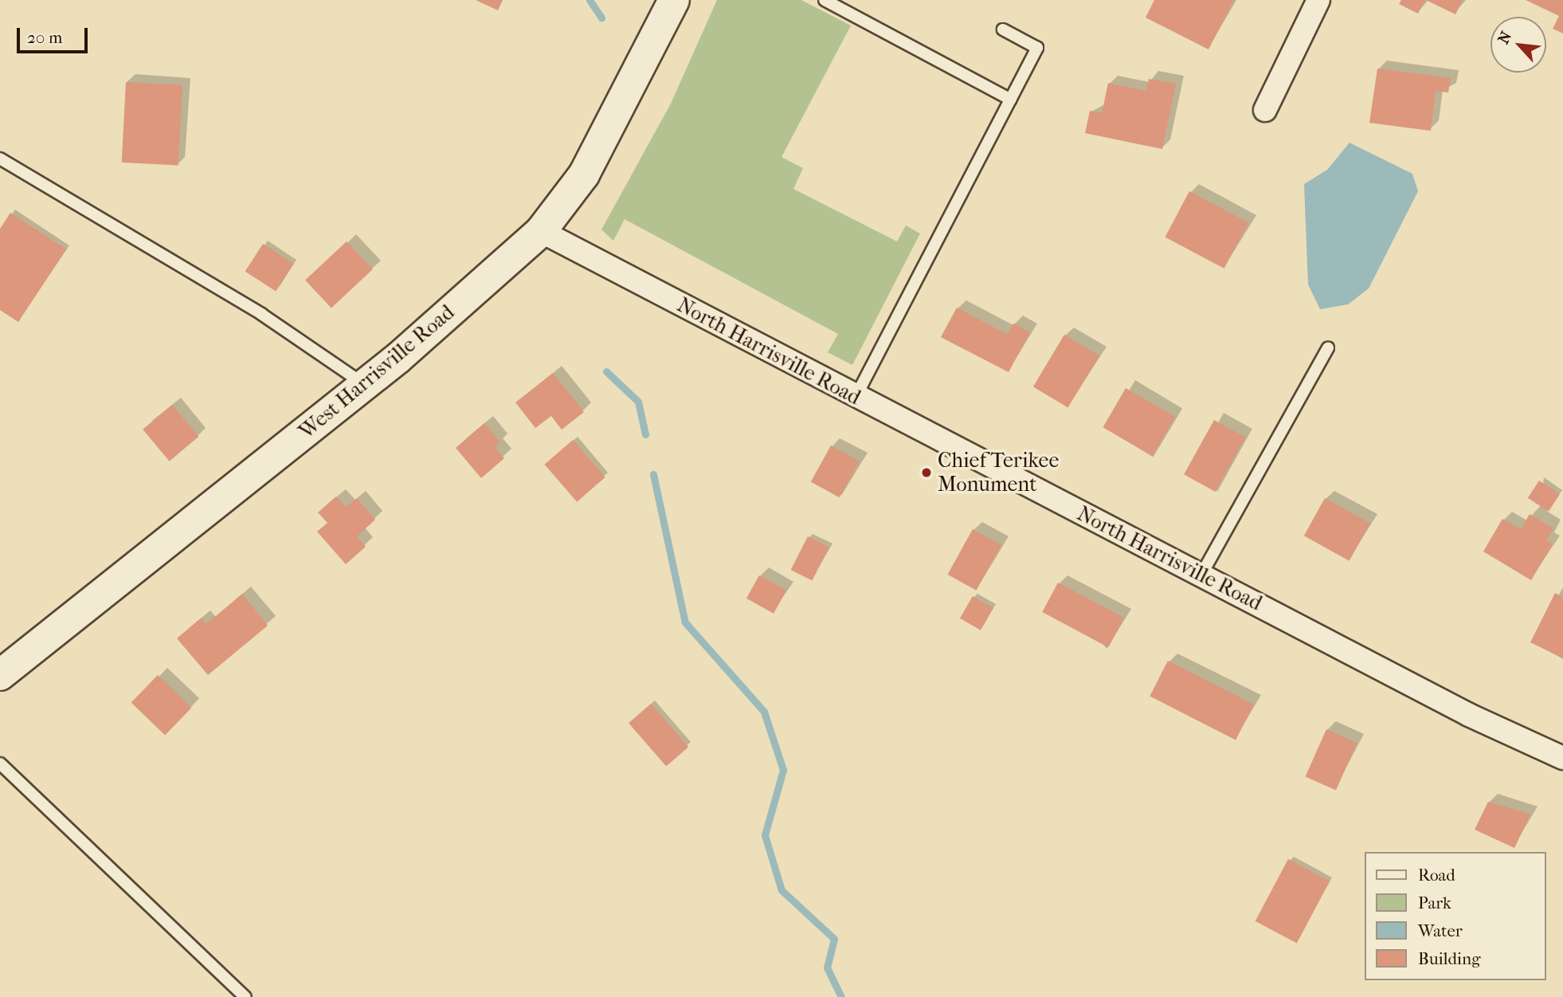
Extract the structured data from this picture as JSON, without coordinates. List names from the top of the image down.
{
  "streets": {
    "main road": ["West Harrisville Road"],
    "street": ["North Harrisville Road"]
  },
  "crossings": [
    ["North Harrisville Road", "West Harrisville Road"]
  ],
  "places": ["Chief Terikee Monument"],
  "legend": [
    "Road",
    "Park",
    "Water",
    "Building"
  ],
  "scale_bar": "20 m",
  "north": "top left"
}
